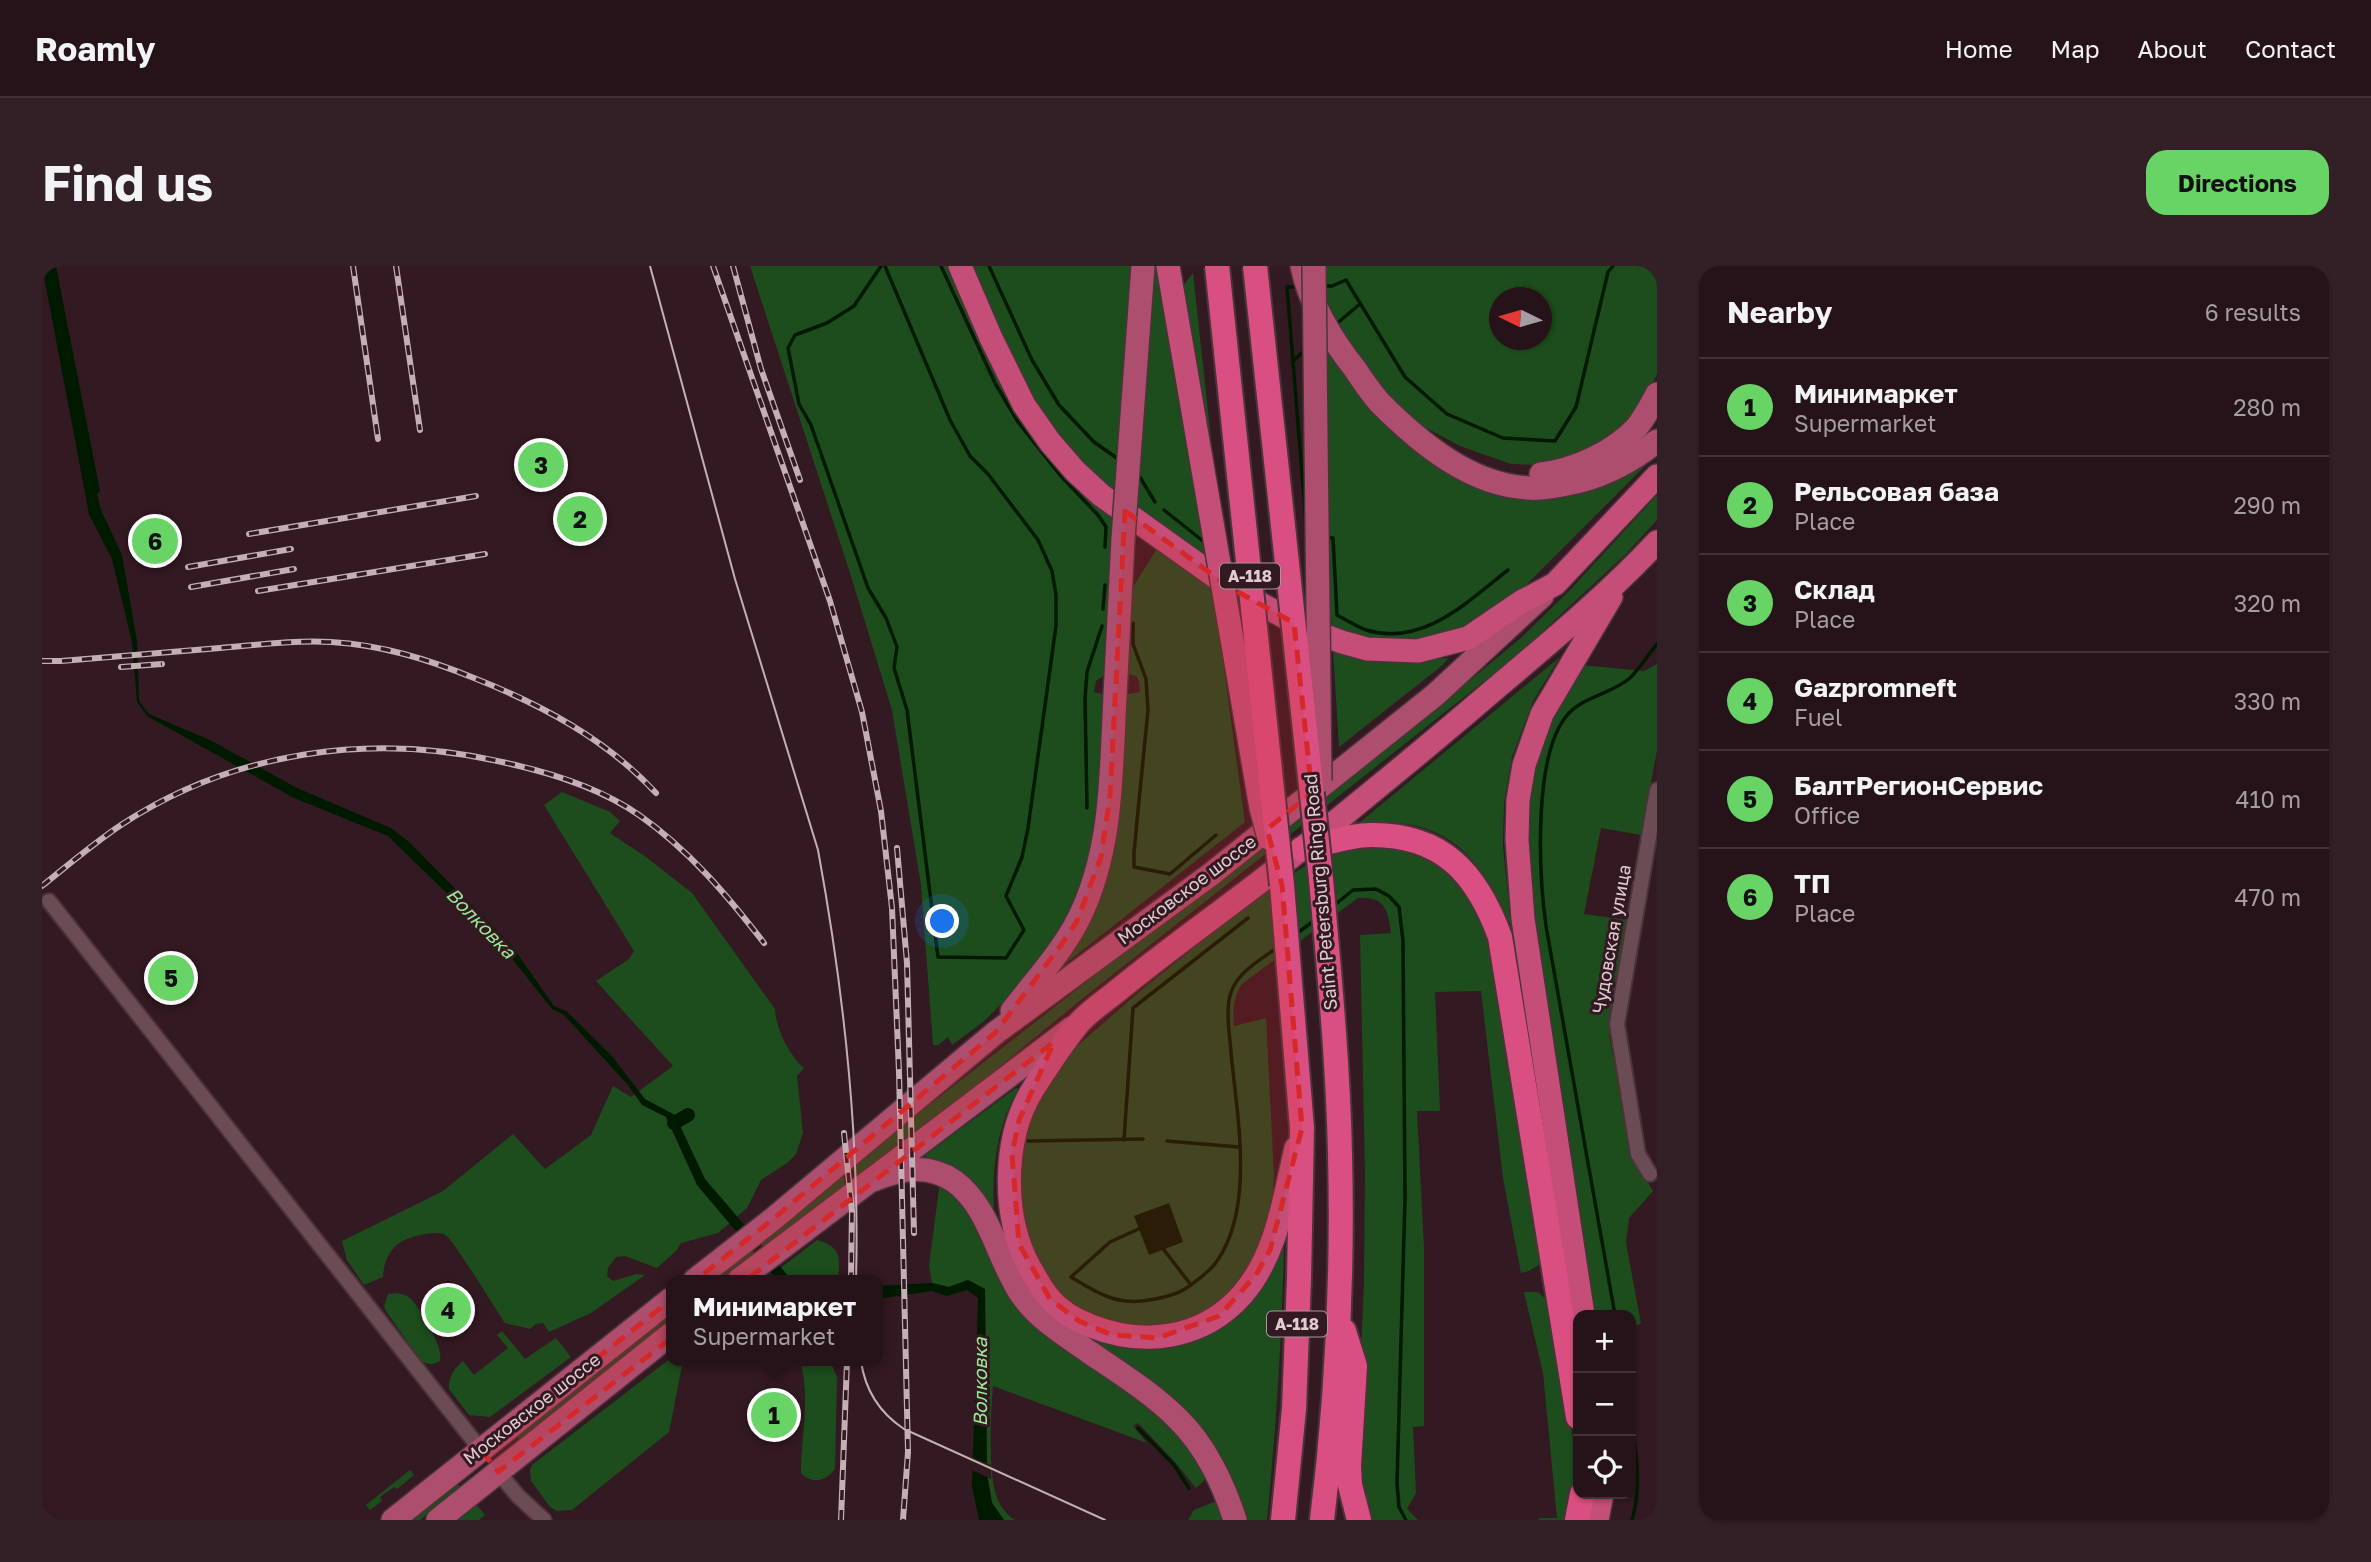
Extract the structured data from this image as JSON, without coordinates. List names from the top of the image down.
{
  "streets": {
    "highway": ["А-118", "Московское шоссе", "Saint Petersburg Ring Road"],
    "street": ["Чудовская улица"]
  },
  "water": ["Волковка"],
  "north": "left",
  "page": {
    "header": "Roamly",
    "nav": [
      "Home",
      "Map",
      "About",
      "Contact"
    ],
    "buttons": "Directions",
    "title": "Find us",
    "heading": ["Nearby", "6 results"],
    "list": [
      {
        "mark": "1",
        "name": "Минимаркет",
        "note": "Supermarket",
        "value": "280 m"
      },
      {
        "mark": "2",
        "name": "Рельсовая база",
        "note": "Place",
        "value": "290 m"
      },
      {
        "mark": "3",
        "name": "Склад",
        "note": "Place",
        "value": "320 m"
      },
      {
        "mark": "4",
        "name": "Gazpromneft",
        "note": "Fuel",
        "value": "330 m"
      },
      {
        "mark": "5",
        "name": "БалтРегионСервис",
        "note": "Office",
        "value": "410 m"
      },
      {
        "mark": "6",
        "name": "ТП",
        "note": "Place",
        "value": "470 m"
      }
    ],
    "pins": [
      "3",
      "2",
      "6",
      "5",
      "4",
      "1"
    ],
    "popup": ["Минимаркет", "Supermarket"],
    "map_buttons": ["+", "−"]
  }
}
